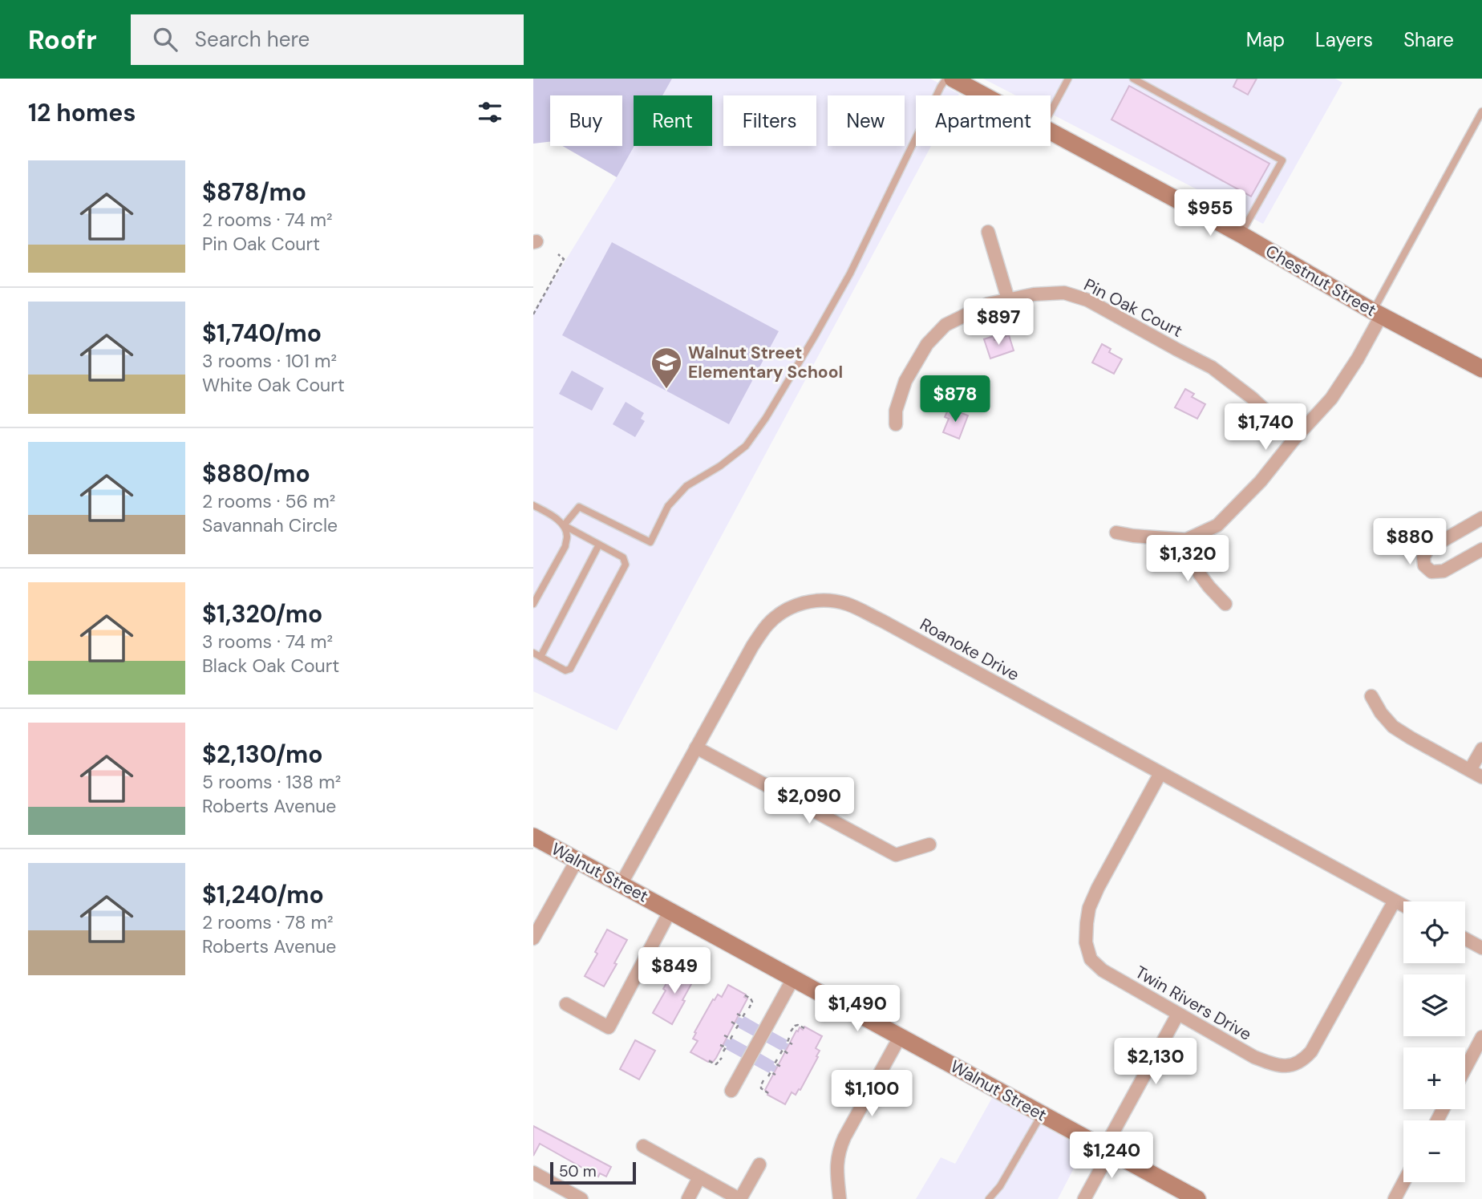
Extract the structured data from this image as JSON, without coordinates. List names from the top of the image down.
{
  "streets": {
    "street": [
      "Chestnut Street",
      "Pin Oak Court",
      "Roanoke Drive",
      "Walnut Street",
      "Twin Rivers Drive"
    ]
  },
  "crossings": [
    ["Roanoke Drive", "Walnut Street"],
    ["Roanoke Drive", "Twin Rivers Drive"]
  ],
  "places": {
    "school or university": ["Walnut Street Elementary School"]
  },
  "scale_bar": "50 m",
  "page": {
    "header": "Roofr",
    "search": "Search here",
    "nav": ["Map", "Layers", "Share"],
    "heading": "12 homes",
    "chip": [
      "Buy",
      "Rent",
      "Filters",
      "New",
      "Apartment"
    ],
    "list": [
      {
        "name": "$878/mo",
        "note": "2 rooms · 74 m² · Pin Oak Court"
      },
      {
        "name": "$1,740/mo",
        "note": "3 rooms · 101 m² · White Oak Court"
      },
      {
        "name": "$880/mo",
        "note": "2 rooms · 56 m² · Savannah Circle"
      },
      {
        "name": "$1,320/mo",
        "note": "3 rooms · 74 m² · Black Oak Court"
      },
      {
        "name": "$2,130/mo",
        "note": "5 rooms · 138 m² · Roberts Avenue"
      },
      {
        "name": "$1,240/mo",
        "note": "2 rooms · 78 m² · Roberts Avenue"
      }
    ],
    "price": [
      "$955",
      "$897",
      "$878",
      "$1,740",
      "$880",
      "$1,320",
      "$2,090",
      "$849",
      "$1,490",
      "$2,130",
      "$1,100",
      "$1,240"
    ],
    "map_buttons": ["+", "−"],
    "scale": "50 m"
  }
}
